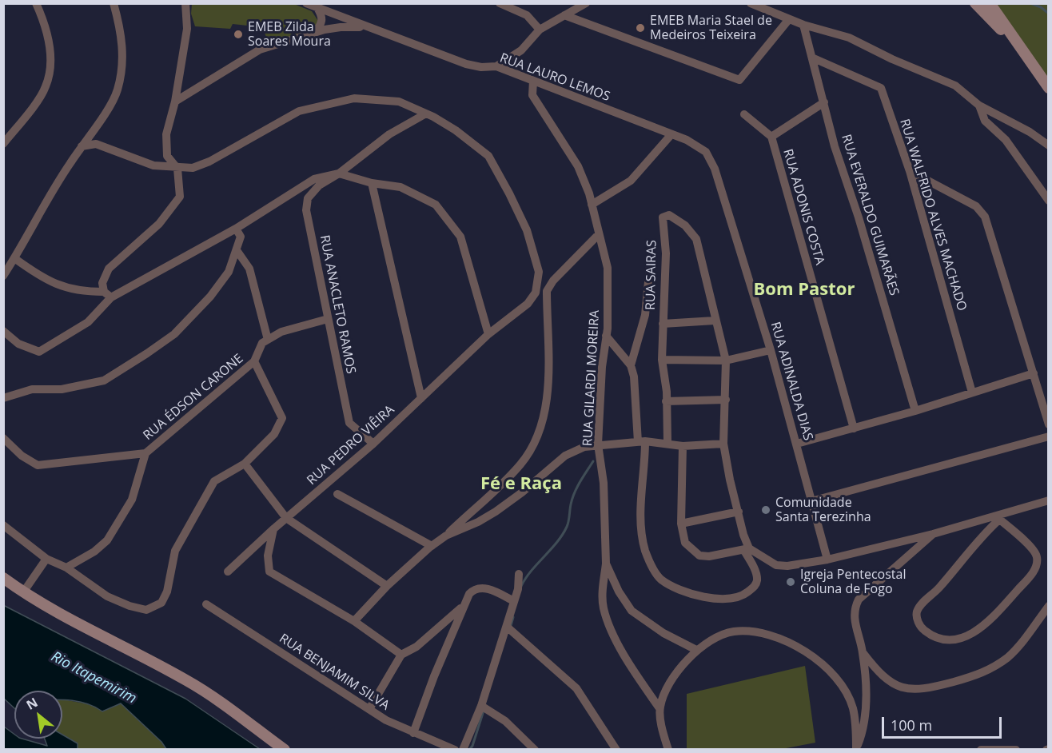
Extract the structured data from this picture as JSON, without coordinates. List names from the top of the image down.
{
  "streets": {
    "street": [
      "RUA LAURO LEMOS",
      "RUA ADONIS COSTA",
      "RUA EVERALDO GUIMARÃES",
      "RUA WALFRIDO ALVES MACHADO",
      "RUA SAIRAS",
      "RUA ANACLETO RAMOS",
      "RUA GILARDI MOREIRA",
      "RUA ADINALDA DIAS",
      "RUA ÉDSON CARONE",
      "RUA PEDRO VIÊIRA",
      "RUA BENJAMIM SILVA"
    ]
  },
  "crossings": [
    ["RUA LAURO LEMOS", "RUA GILARDI MOREIRA"],
    ["RUA LAURO LEMOS", "RUA ADINALDA DIAS"],
    ["RUA EVERALDO GUIMARÃES", "RUA WALFRIDO ALVES MACHADO"],
    ["RUA ANACLETO RAMOS", "RUA PEDRO VIÊIRA"]
  ],
  "districts": ["Bom Pastor", "Fé e Raça"],
  "water": ["Rio Itapemirim"],
  "places": [
    "EMEB Maria Stael de Medeiros Teixeira",
    "EMEB Zilda Soares Moura",
    "Comunidade Santa Terezinha",
    "Igreja Pentecostal Coluna de Fogo"
  ],
  "scale_bar": "100 m",
  "north": "top left"
}
